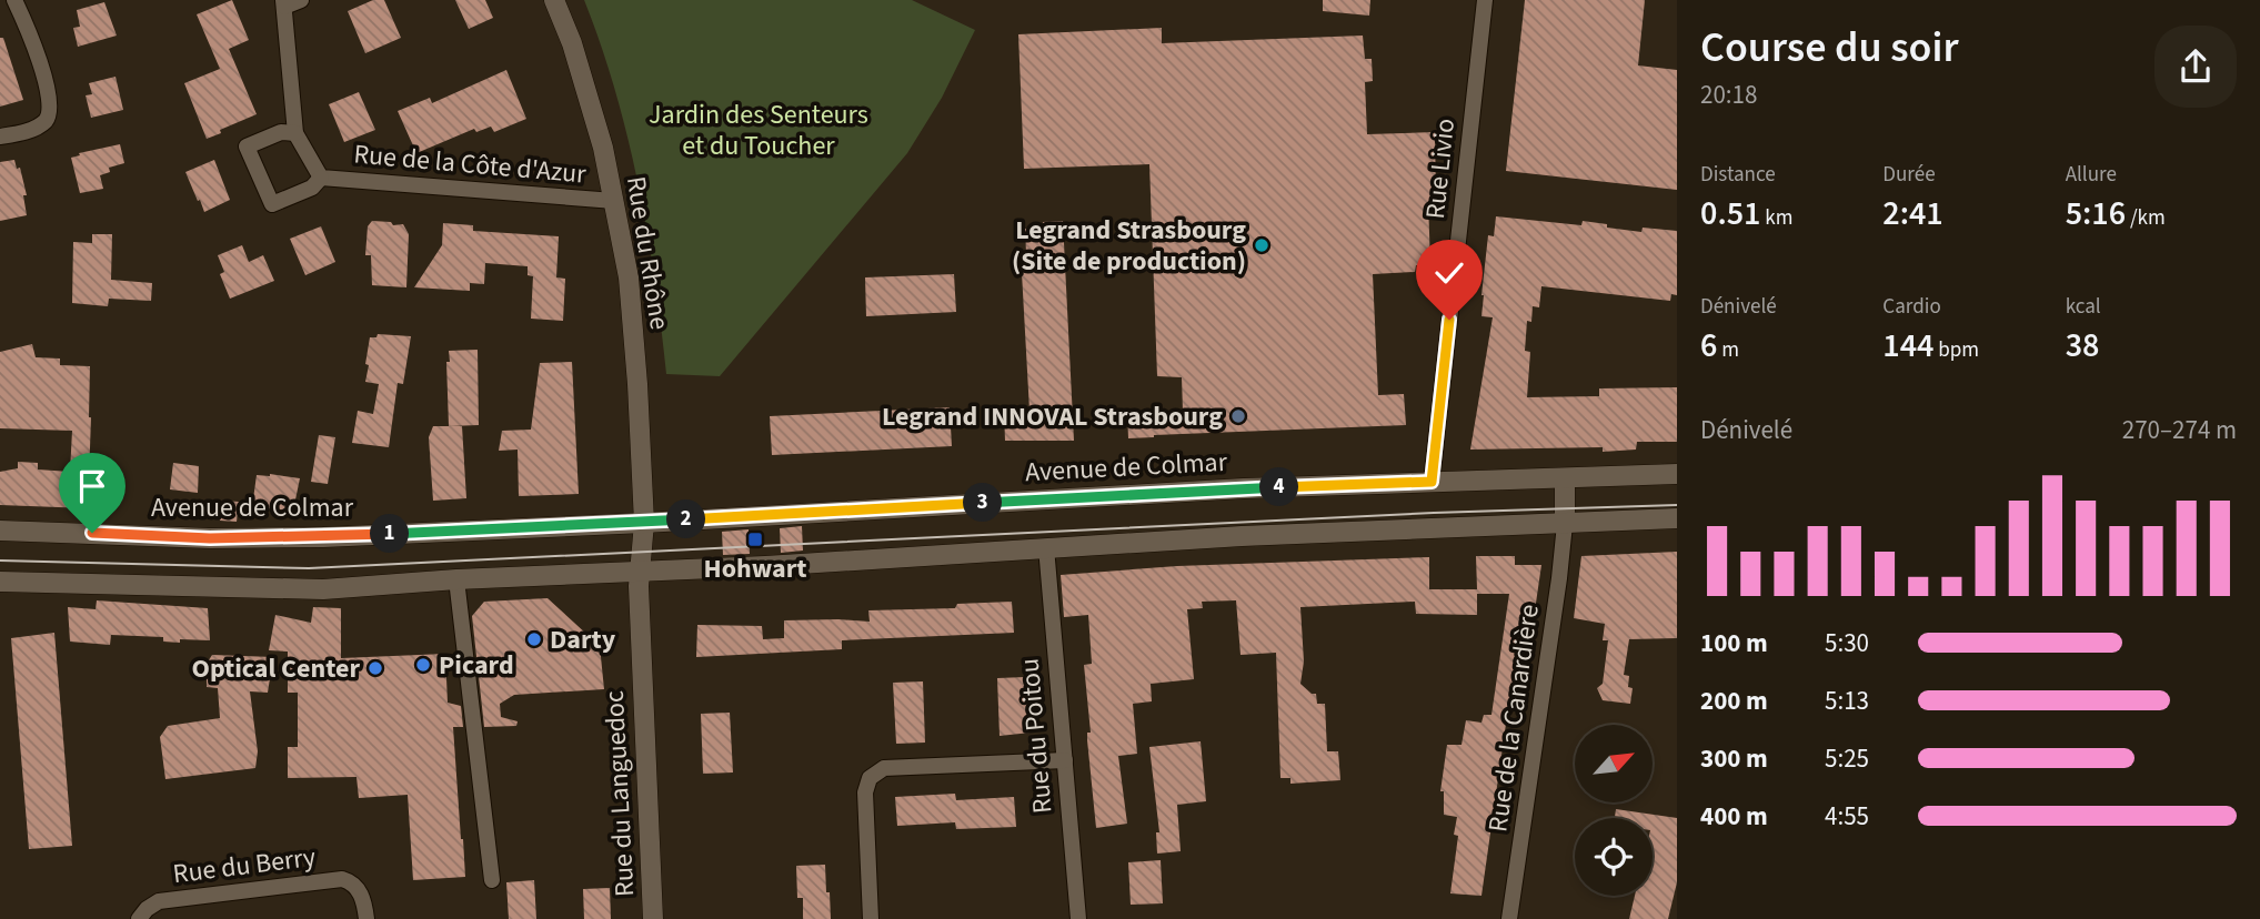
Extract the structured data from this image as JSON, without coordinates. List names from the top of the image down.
{
  "streets": {
    "main road": ["Rue du Rhône", "Avenue de Colmar", "Rue du Languedoc"],
    "street": [
      "Rue de la Côte d'Azur",
      "Rue Livio",
      "Rue de la Canardière",
      "Rue du Poitou",
      "Rue du Berry"
    ]
  },
  "crossings": [
    ["Rue de la Côte d'Azur", "Rue du Rhône"],
    ["Rue Livio", "Avenue de Colmar"],
    ["Rue du Rhône", "Avenue de Colmar"]
  ],
  "parks": ["Jardin des Senteurs et du Toucher"],
  "places": {
    "other": [
      "Legrand Strasbourg (Site de production)",
      "Legrand INNOVAL Strasbourg",
      "Darty",
      "Picard",
      "Optical Center"
    ],
    "transit": ["Hohwart"]
  },
  "north": "top right",
  "page": {
    "heading": ["Course du soir", "20:18"],
    "stats": [
      ["Distance", "0.51 km"],
      ["Durée", "2:41"],
      ["Allure", "5:16 /km"],
      ["Dénivelé", "6 m"],
      ["Cardio", "144 bpm"],
      ["kcal", "38"]
    ],
    "chart": ["Dénivelé", "270–274 m"],
    "pins": [
      "4",
      "3",
      "2",
      "1"
    ],
    "list": [
      {
        "name": "100 m",
        "note": "5:30"
      },
      {
        "name": "200 m",
        "note": "5:13"
      },
      {
        "name": "300 m",
        "note": "5:25"
      },
      {
        "name": "400 m",
        "note": "4:55"
      }
    ]
  }
}
